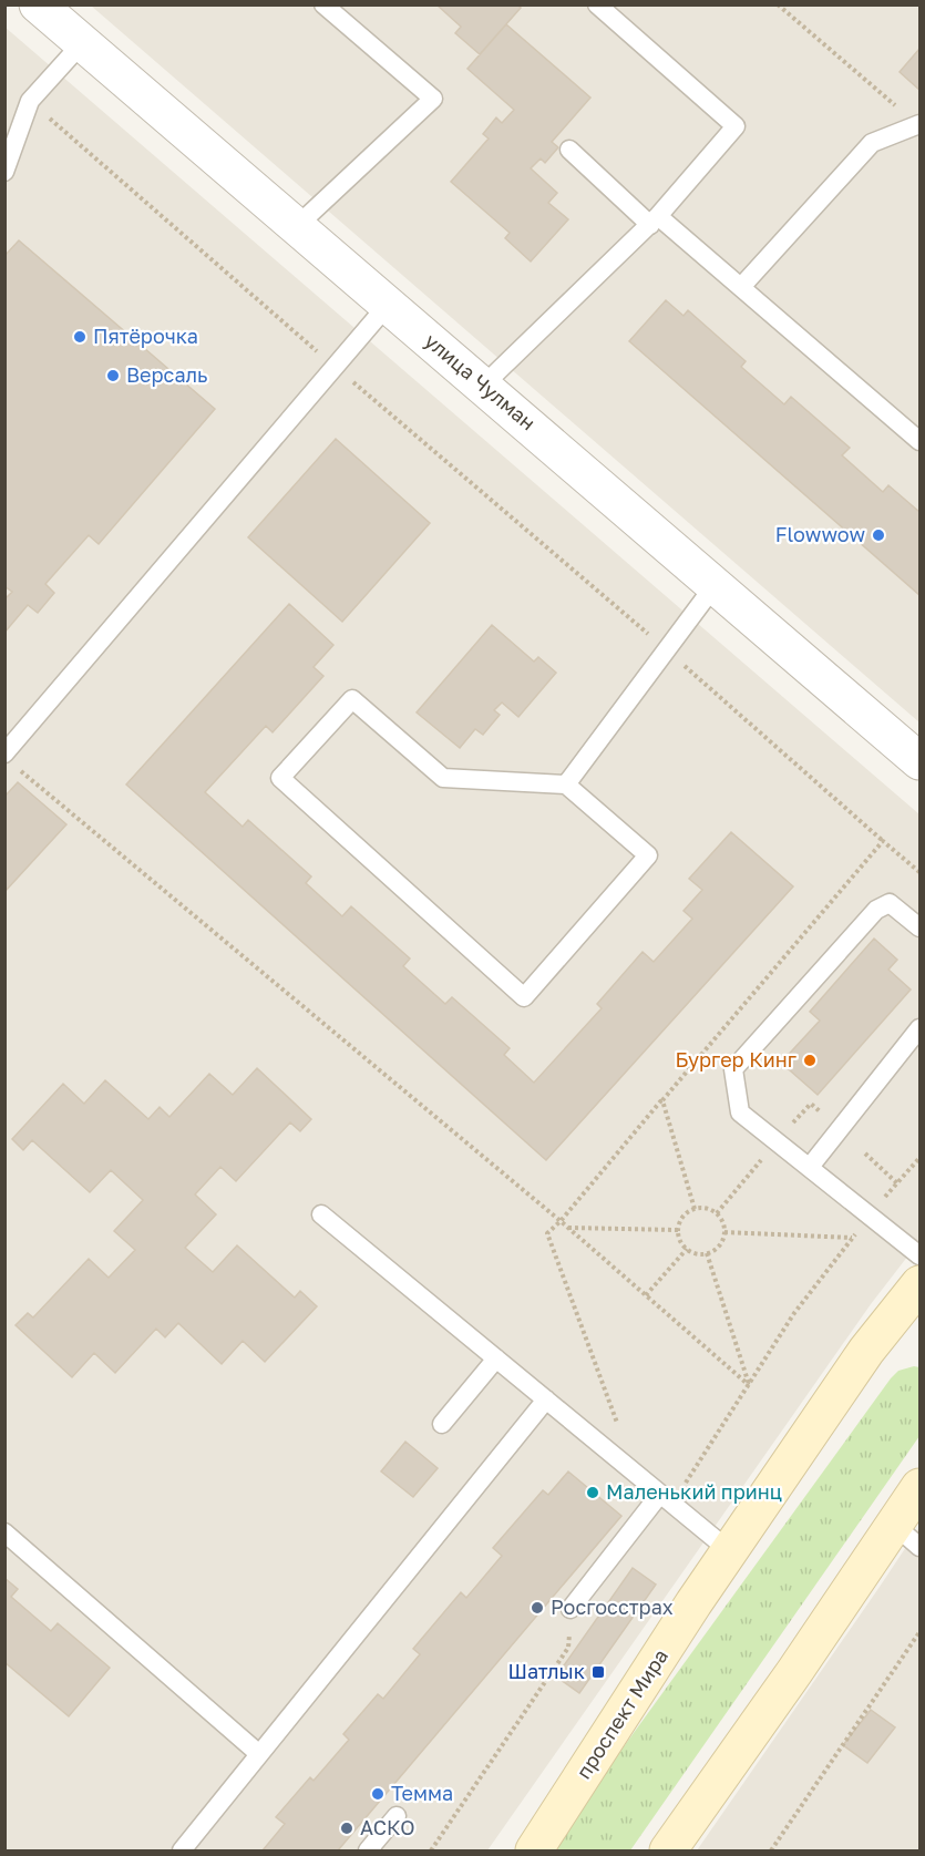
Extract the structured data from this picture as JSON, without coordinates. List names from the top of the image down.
{
  "streets": {
    "main road": ["проспект Мира"],
    "street": ["улица Чулман"]
  },
  "places": {
    "other": [
      "Пятёрочка",
      "Версаль",
      "Flowwow",
      "Бургер Кинг",
      "Маленький принц",
      "Росгосстрах",
      "Темма",
      "АСКО"
    ],
    "transit": ["Шатлык"]
  }
}
